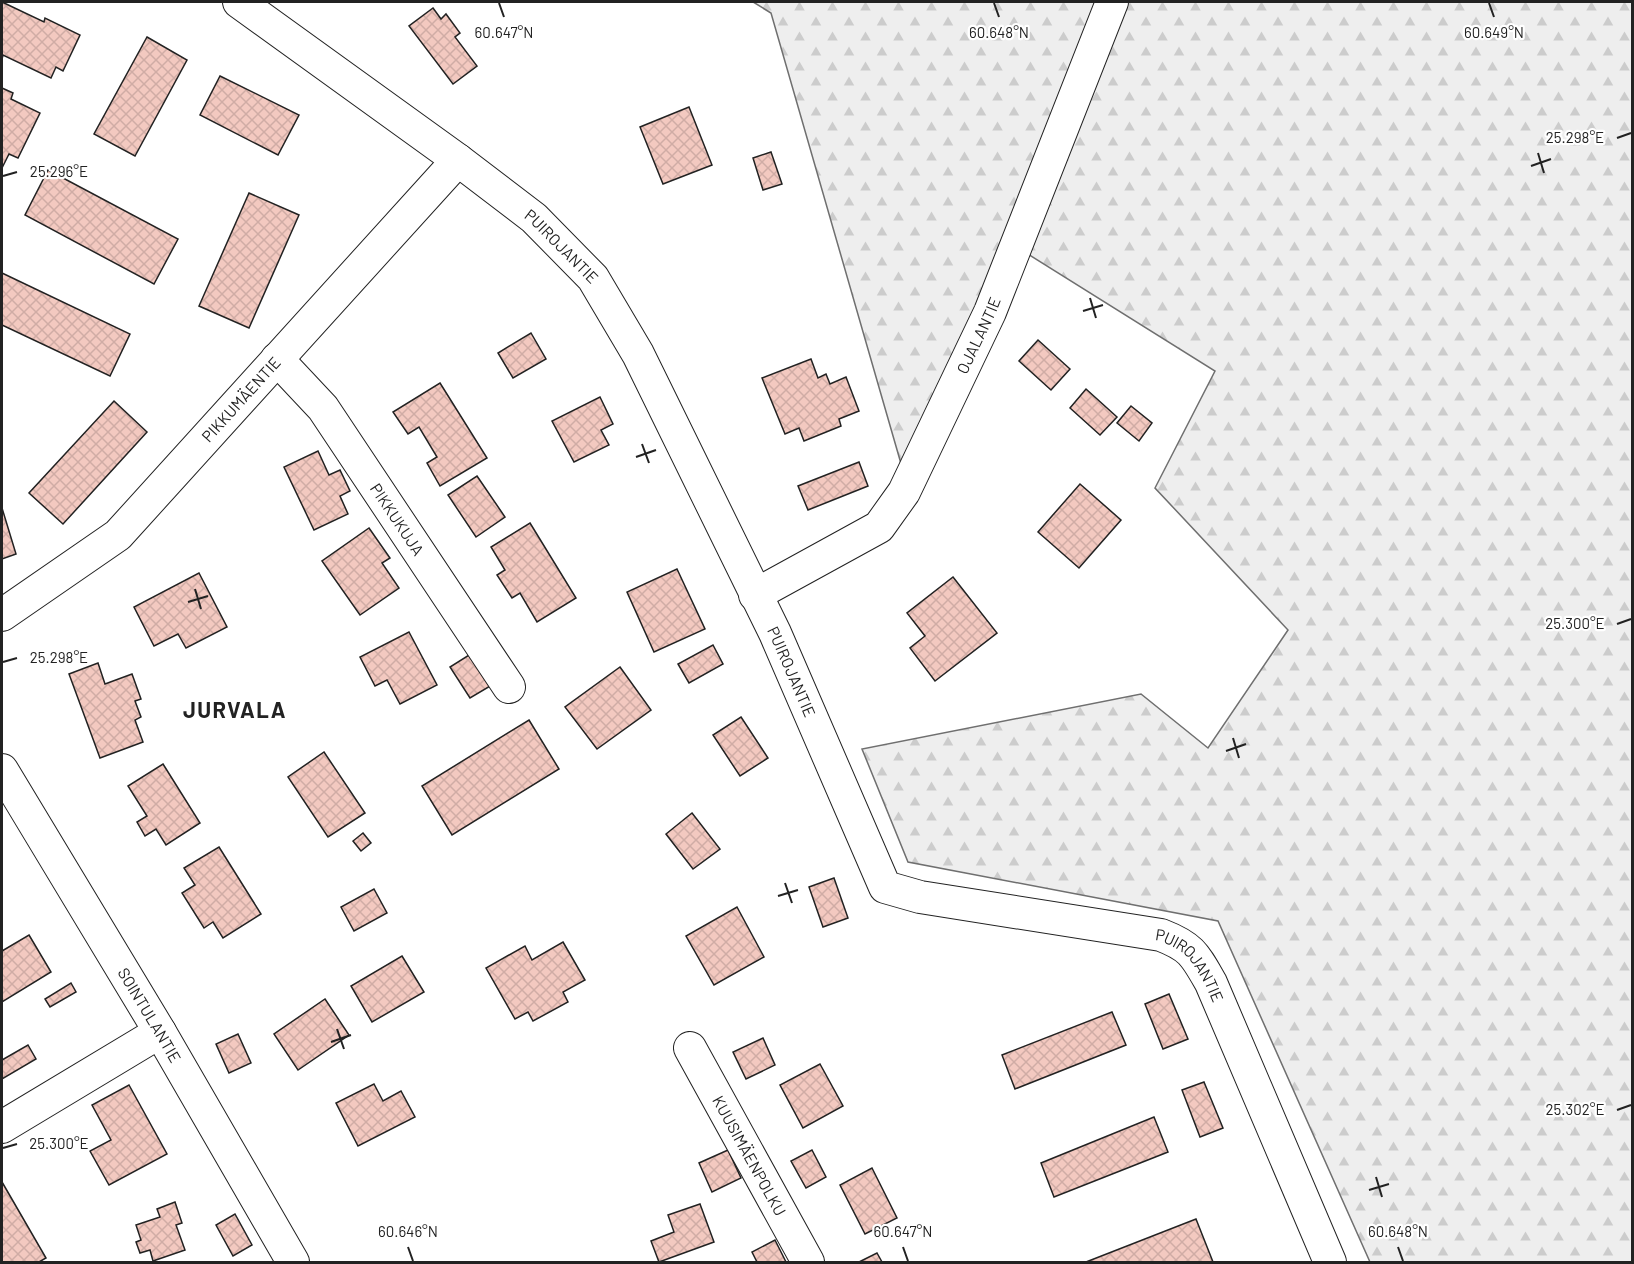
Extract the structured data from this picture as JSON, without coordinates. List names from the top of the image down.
{
  "streets": {
    "street": [
      "PUIROJANTIE",
      "OJALANTIE",
      "PIKKUMÄENTIE",
      "PIKKUKUJA",
      "SOINTULANTIE",
      "KUUSIMÄENPOLKU"
    ]
  },
  "crossings": [
    ["PUIROJANTIE", "OJALANTIE"],
    ["PUIROJANTIE", "PIKKUMÄENTIE"],
    ["PIKKUMÄENTIE", "PIKKUKUJA"]
  ],
  "districts": ["JURVALA"],
  "coordinates": [
    "60.647°N",
    "60.648°N",
    "60.649°N",
    "25.298°E",
    "25.296°E",
    "25.300°E",
    "25.302°E",
    "60.646°N"
  ]
}
